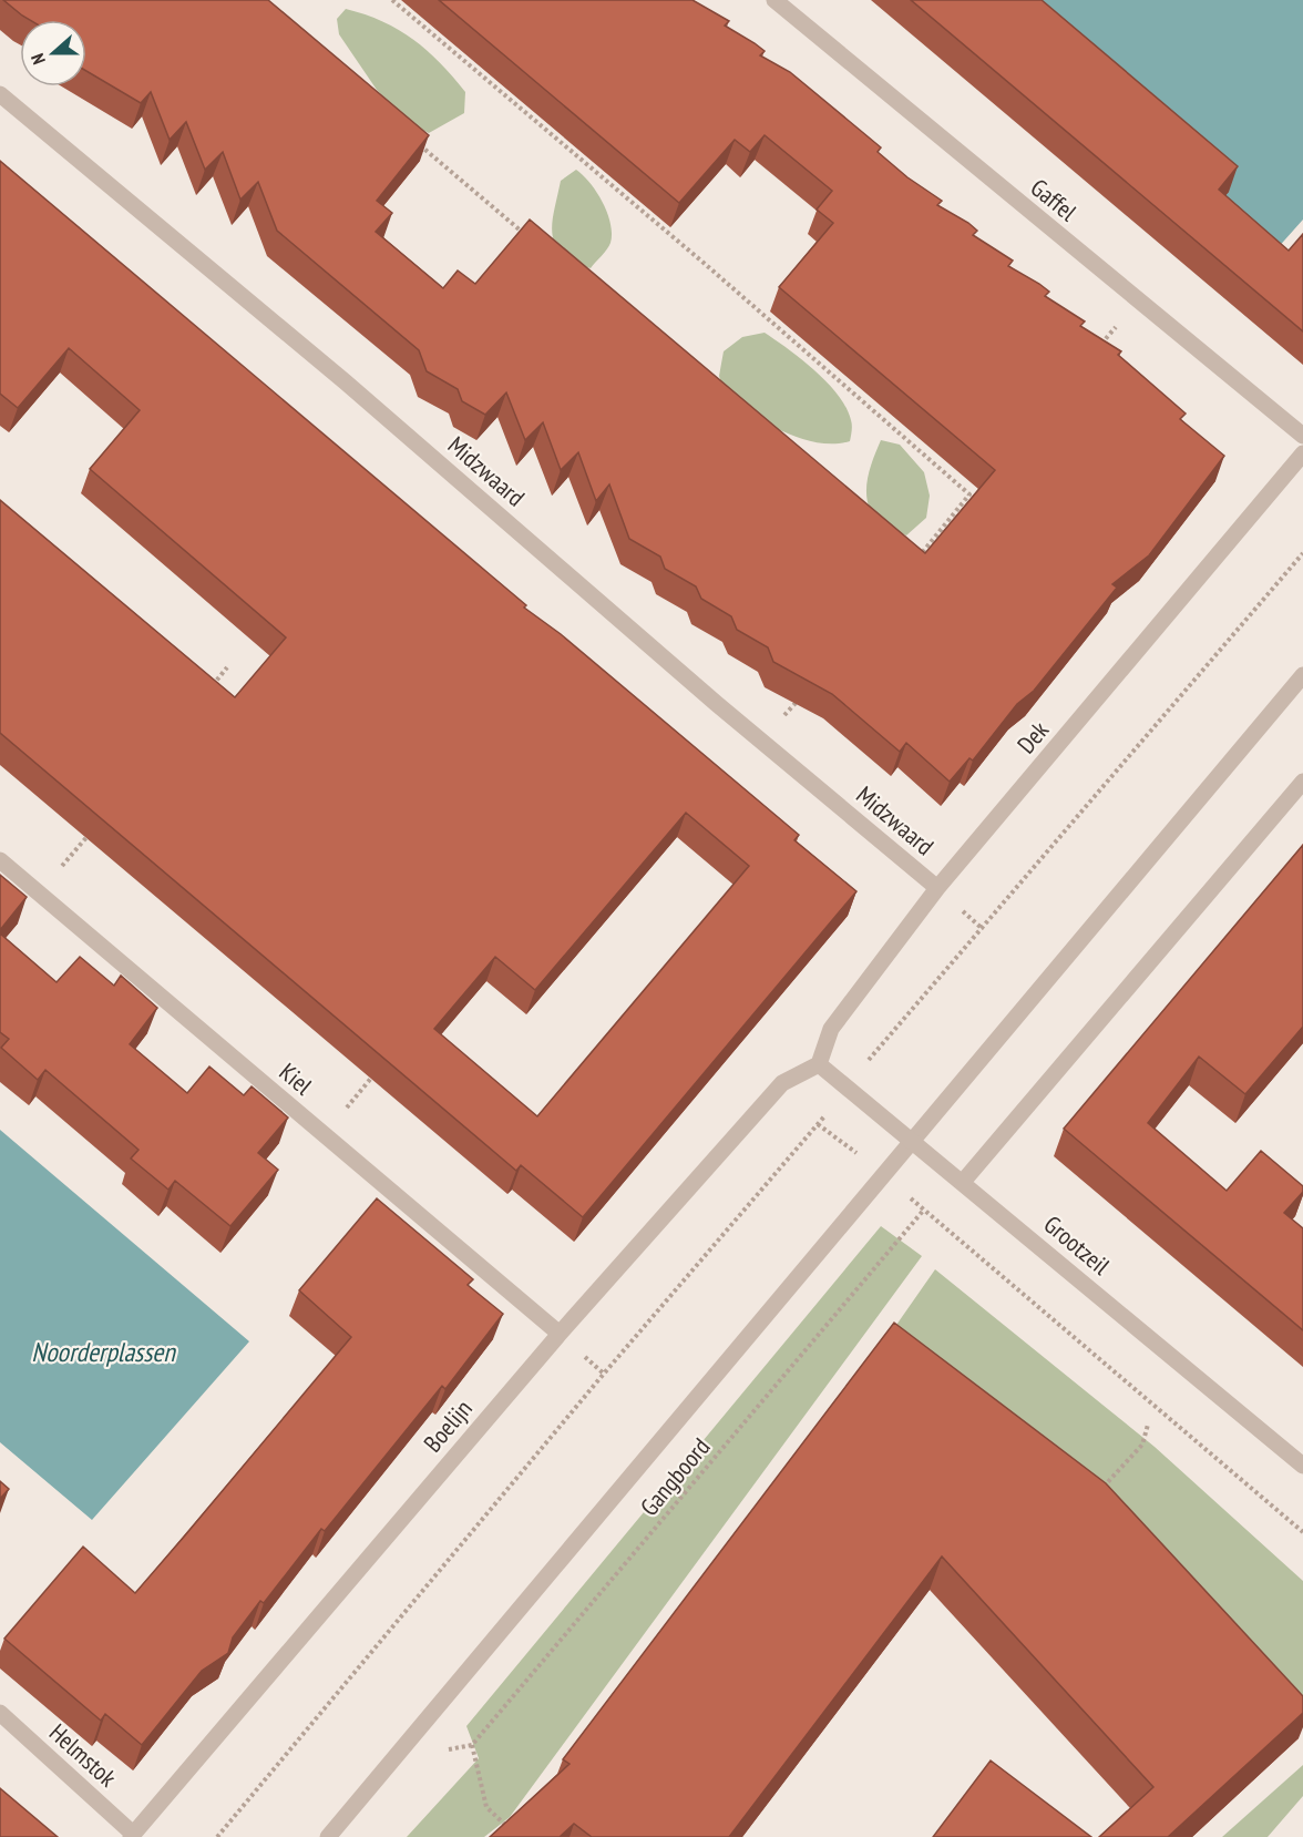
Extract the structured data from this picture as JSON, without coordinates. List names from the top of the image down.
{
  "streets": {
    "street": [
      "Gaffel",
      "Midzwaard",
      "Dek",
      "Kiel",
      "Grootzeil",
      "Boelijn",
      "Helmstok"
    ],
    "path": ["Gangboord"]
  },
  "crossings": [
    ["Midzwaard", "Dek"],
    ["Dek", "Grootzeil"],
    ["Dek", "Boelijn"],
    ["Kiel", "Boelijn"],
    ["Grootzeil", "Boelijn"],
    ["Boelijn", "Helmstok"]
  ],
  "water": ["Noorderplassen"],
  "north": "left"
}
